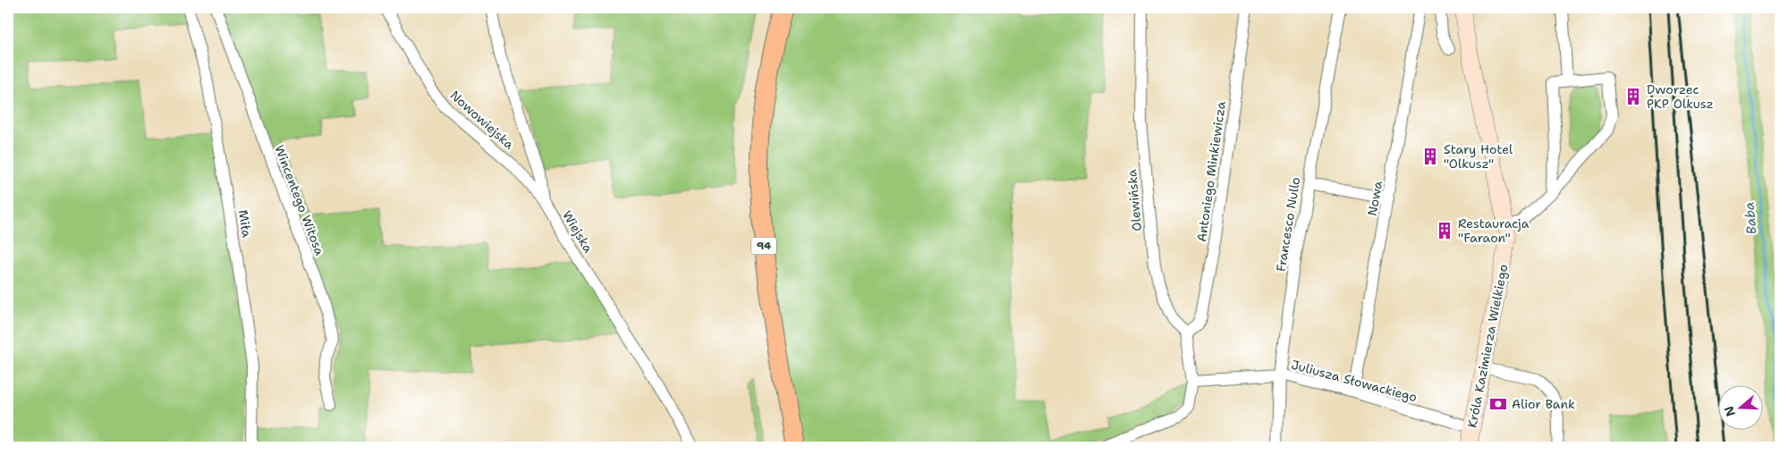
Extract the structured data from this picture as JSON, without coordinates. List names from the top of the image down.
{
  "streets": {
    "main road": ["94"],
    "street": [
      "Nowowiejska",
      "Antoniego Minkiewicza",
      "Nowa",
      "Wincentego Witosa",
      "Olewińska",
      "Miła",
      "Francesco Nullo",
      "Wiejska",
      "Króla Kazimierza Wielkiego",
      "Juliusza Słowackiego"
    ]
  },
  "crossings": [
    ["Nowowiejska", "Wiejska"],
    ["Antoniego Minkiewicza", "Olewińska"],
    ["Nowa", "Juliusza Słowackiego"],
    ["Francesco Nullo", "Juliusza Słowackiego"],
    ["Króla Kazimierza Wielkiego", "Juliusza Słowackiego"]
  ],
  "water": ["Baba"],
  "places": {
    "building": ["Dworzec PKP Olkusz", "Stary Hotel \"Olkusz\"", "Restauracja \"Faraon\""],
    "bank": ["Alior Bank"]
  },
  "north": "left"
}
